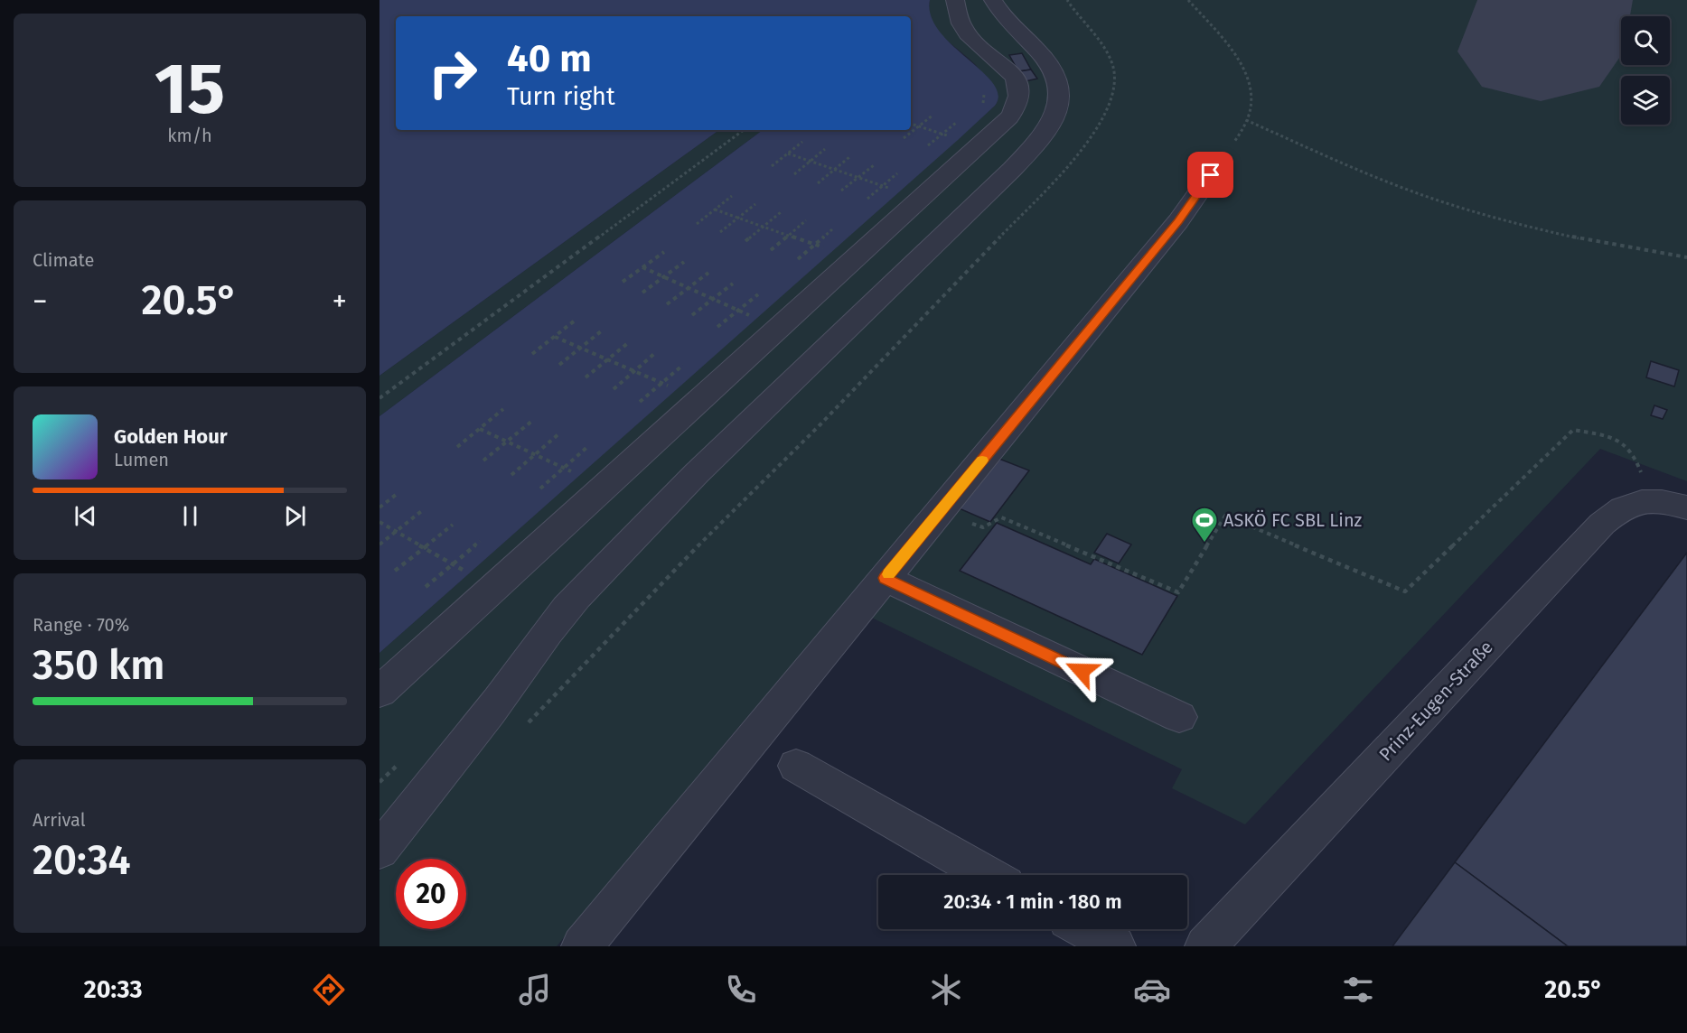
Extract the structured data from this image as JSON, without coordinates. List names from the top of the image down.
{
  "streets": {
    "lane": ["Prinz-Eugen-Straße"]
  },
  "places": {
    "sports": ["ASKÖ FC SBL Linz"]
  },
  "page": {
    "tile": [
      ["15", "km/h"],
      "Climate",
      ["Range · 70%", "350 km"],
      ["Arrival", "20:34"]
    ],
    "turn": ["40 m", "Turn right"],
    "heat": ["−", "20.5°", "+"],
    "song": ["Golden Hour", "Lumen"],
    "limit": "20",
    "trip": "20:34 · 1 min · 180 m",
    "tabs": ["20:33", "20.5°"]
  }
}
